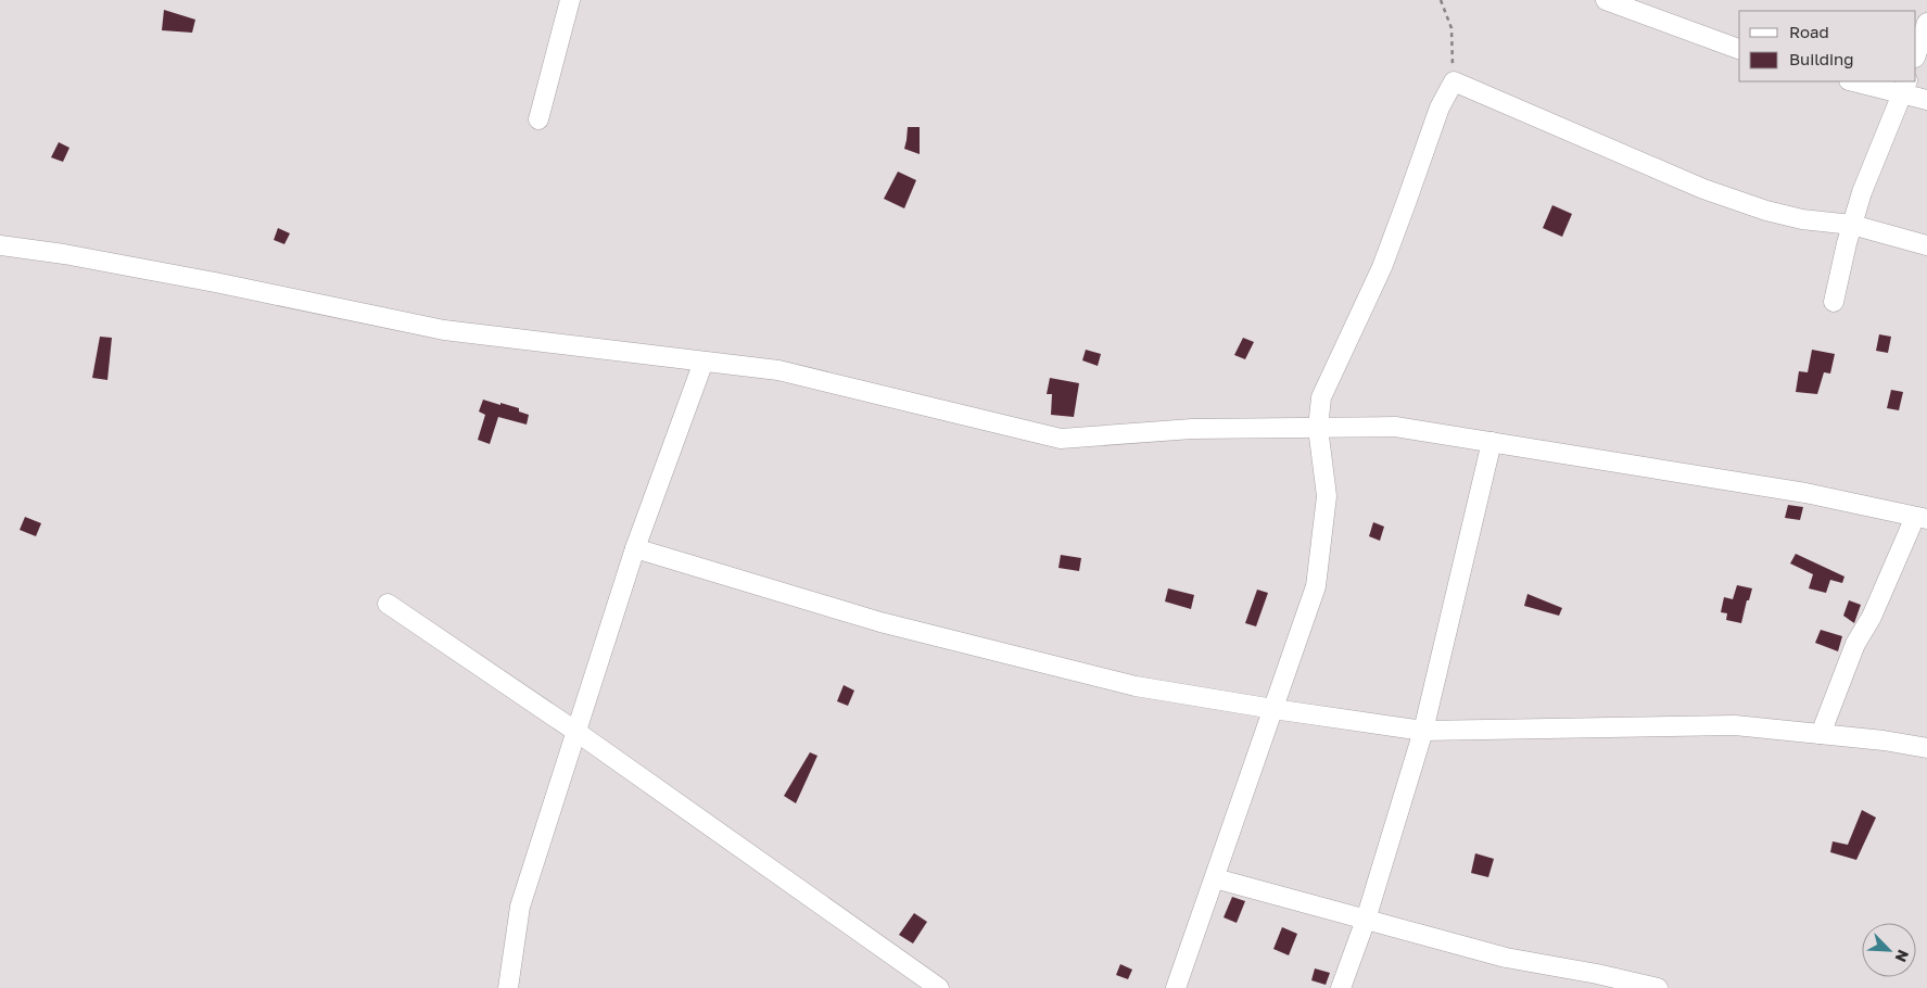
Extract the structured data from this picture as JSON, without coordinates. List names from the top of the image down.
{
  "legend": ["Road", "Building"],
  "north": "bottom right"
}
